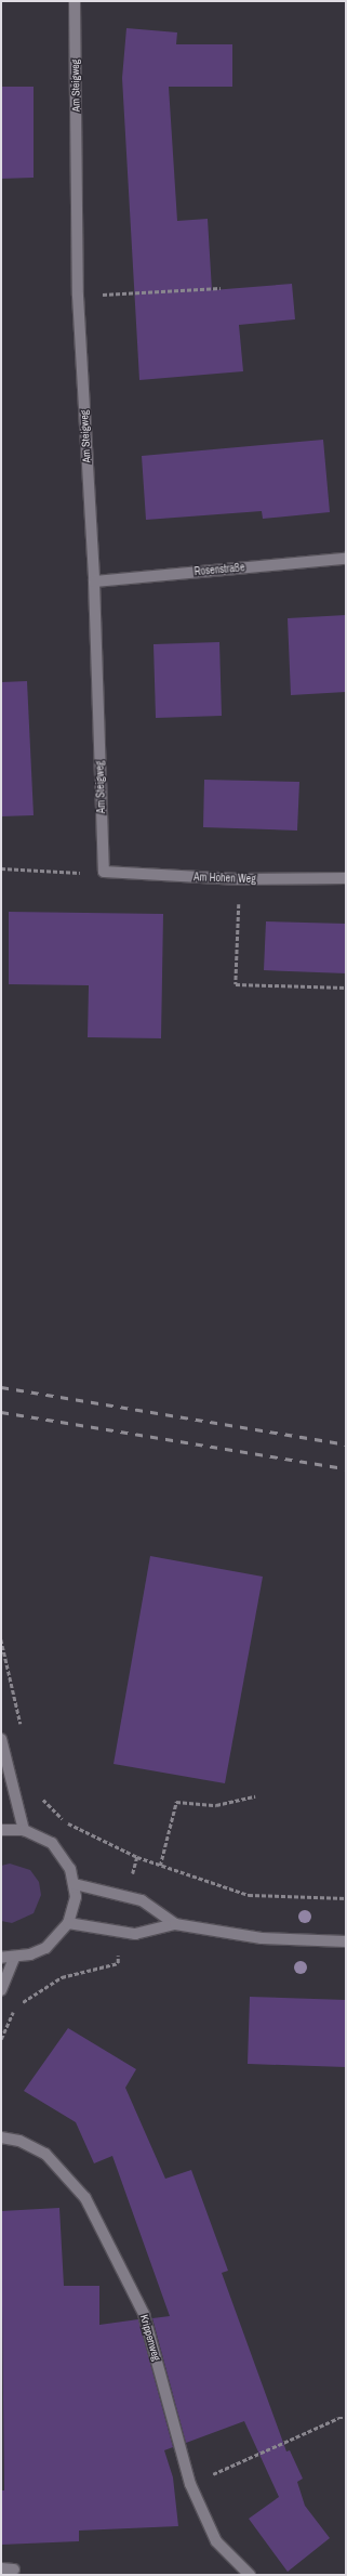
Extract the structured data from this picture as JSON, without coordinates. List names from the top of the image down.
{
  "streets": {
    "street": [
      "Am Steigweg",
      "Rosenstraße",
      "Am Hohen Weg",
      "Krippenweg"
    ]
  },
  "crossings": [
    ["Am Steigweg", "Rosenstraße"],
    ["Am Steigweg", "Am Hohen Weg"]
  ]
}
